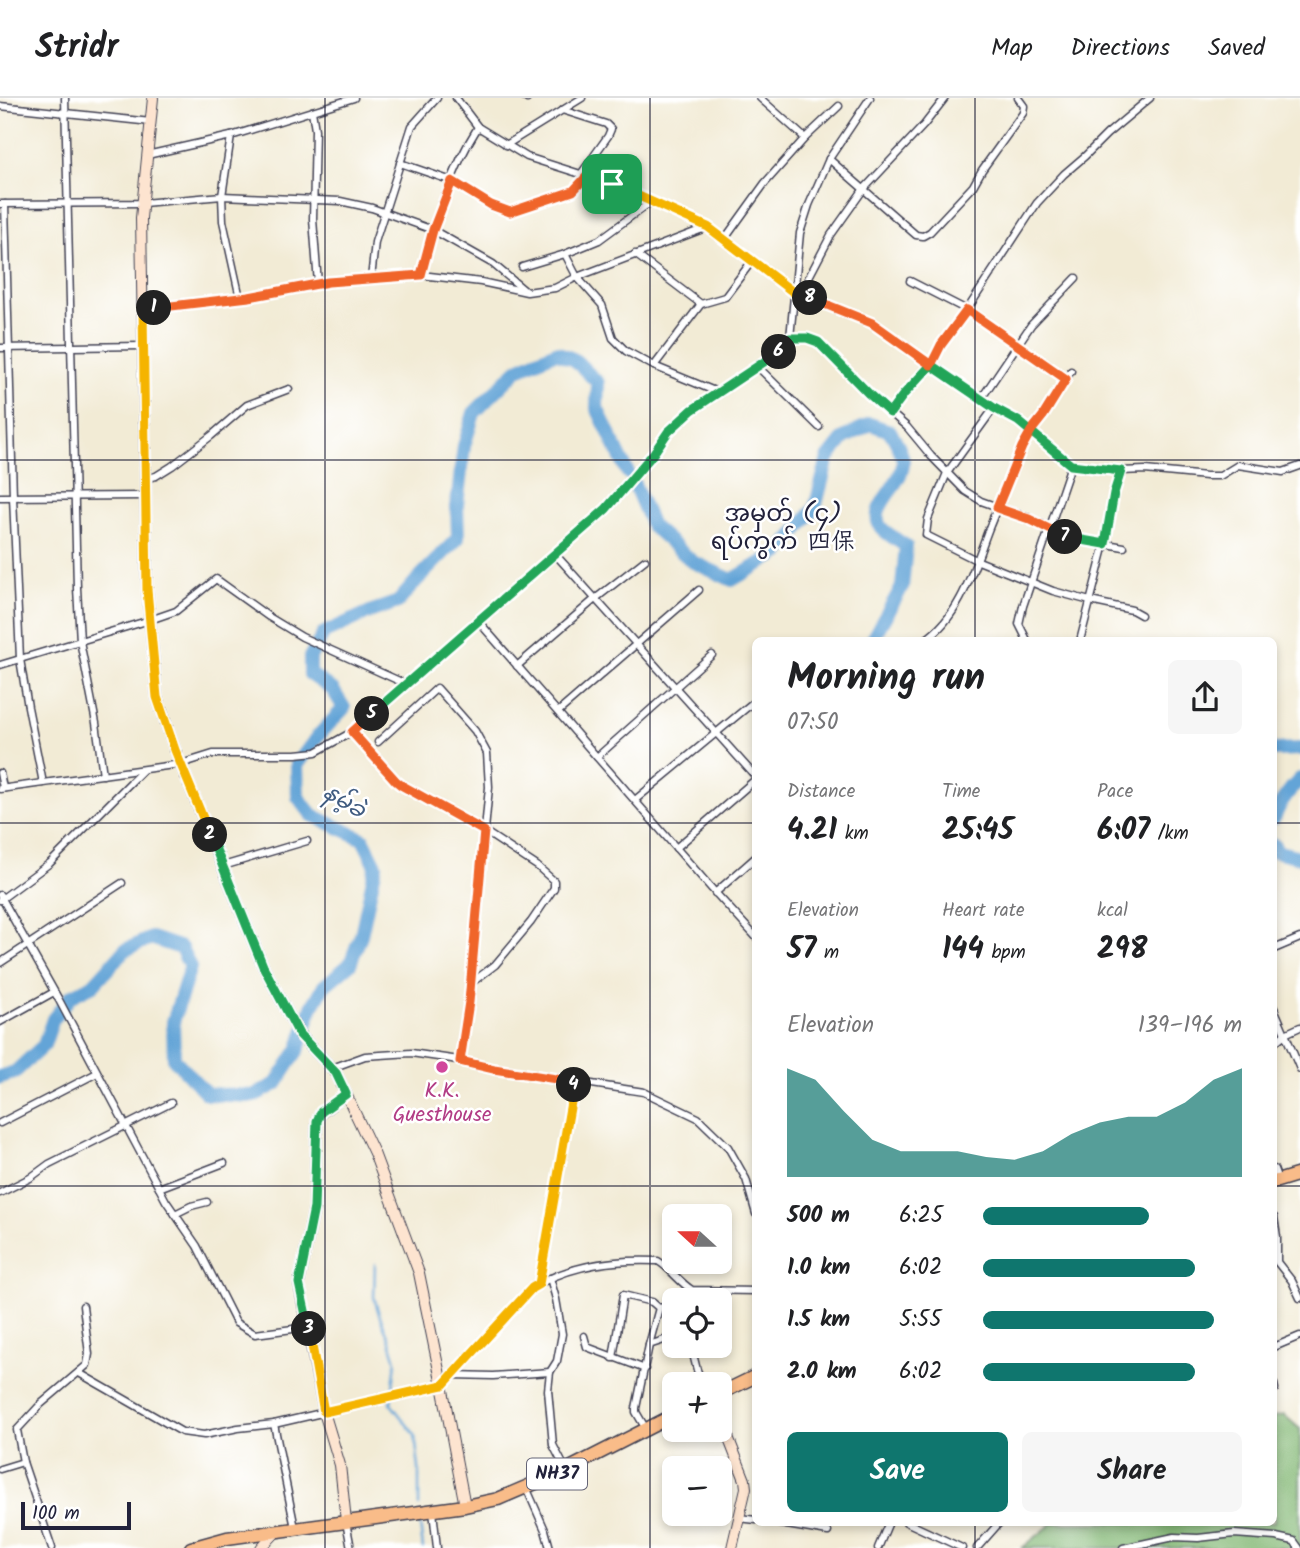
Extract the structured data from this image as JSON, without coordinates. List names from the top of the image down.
{
  "streets": {
    "highway": ["NH37"]
  },
  "districts": ["အမှတ် (၄) ရပ်ကွက် 四保"],
  "water": ["နမ့်ခဲ"],
  "places": ["K.K. Guesthouse"],
  "scale_bar": "100 m",
  "north": "left",
  "page": {
    "header": "Stridr",
    "nav": ["Map", "Directions", "Saved"],
    "pins": [
      "8",
      "1",
      "6",
      "7",
      "5",
      "2",
      "4",
      "3"
    ],
    "heading": ["Morning run", "07:50"],
    "stats": [
      ["Distance", "4.21 km"],
      ["Time", "25:45"],
      ["Pace", "6:07 /km"],
      ["Elevation", "57 m"],
      ["Heart rate", "144 bpm"],
      ["kcal", "298"]
    ],
    "chart": ["Elevation", "139–196 m"],
    "list": [
      {
        "name": "500 m",
        "note": "6:25"
      },
      {
        "name": "1.0 km",
        "note": "6:02"
      },
      {
        "name": "1.5 km",
        "note": "5:55"
      },
      {
        "name": "2.0 km",
        "note": "6:02"
      }
    ],
    "map_buttons": ["+", "−"],
    "buttons": ["Save", "Share"],
    "scale": "100 m"
  }
}
